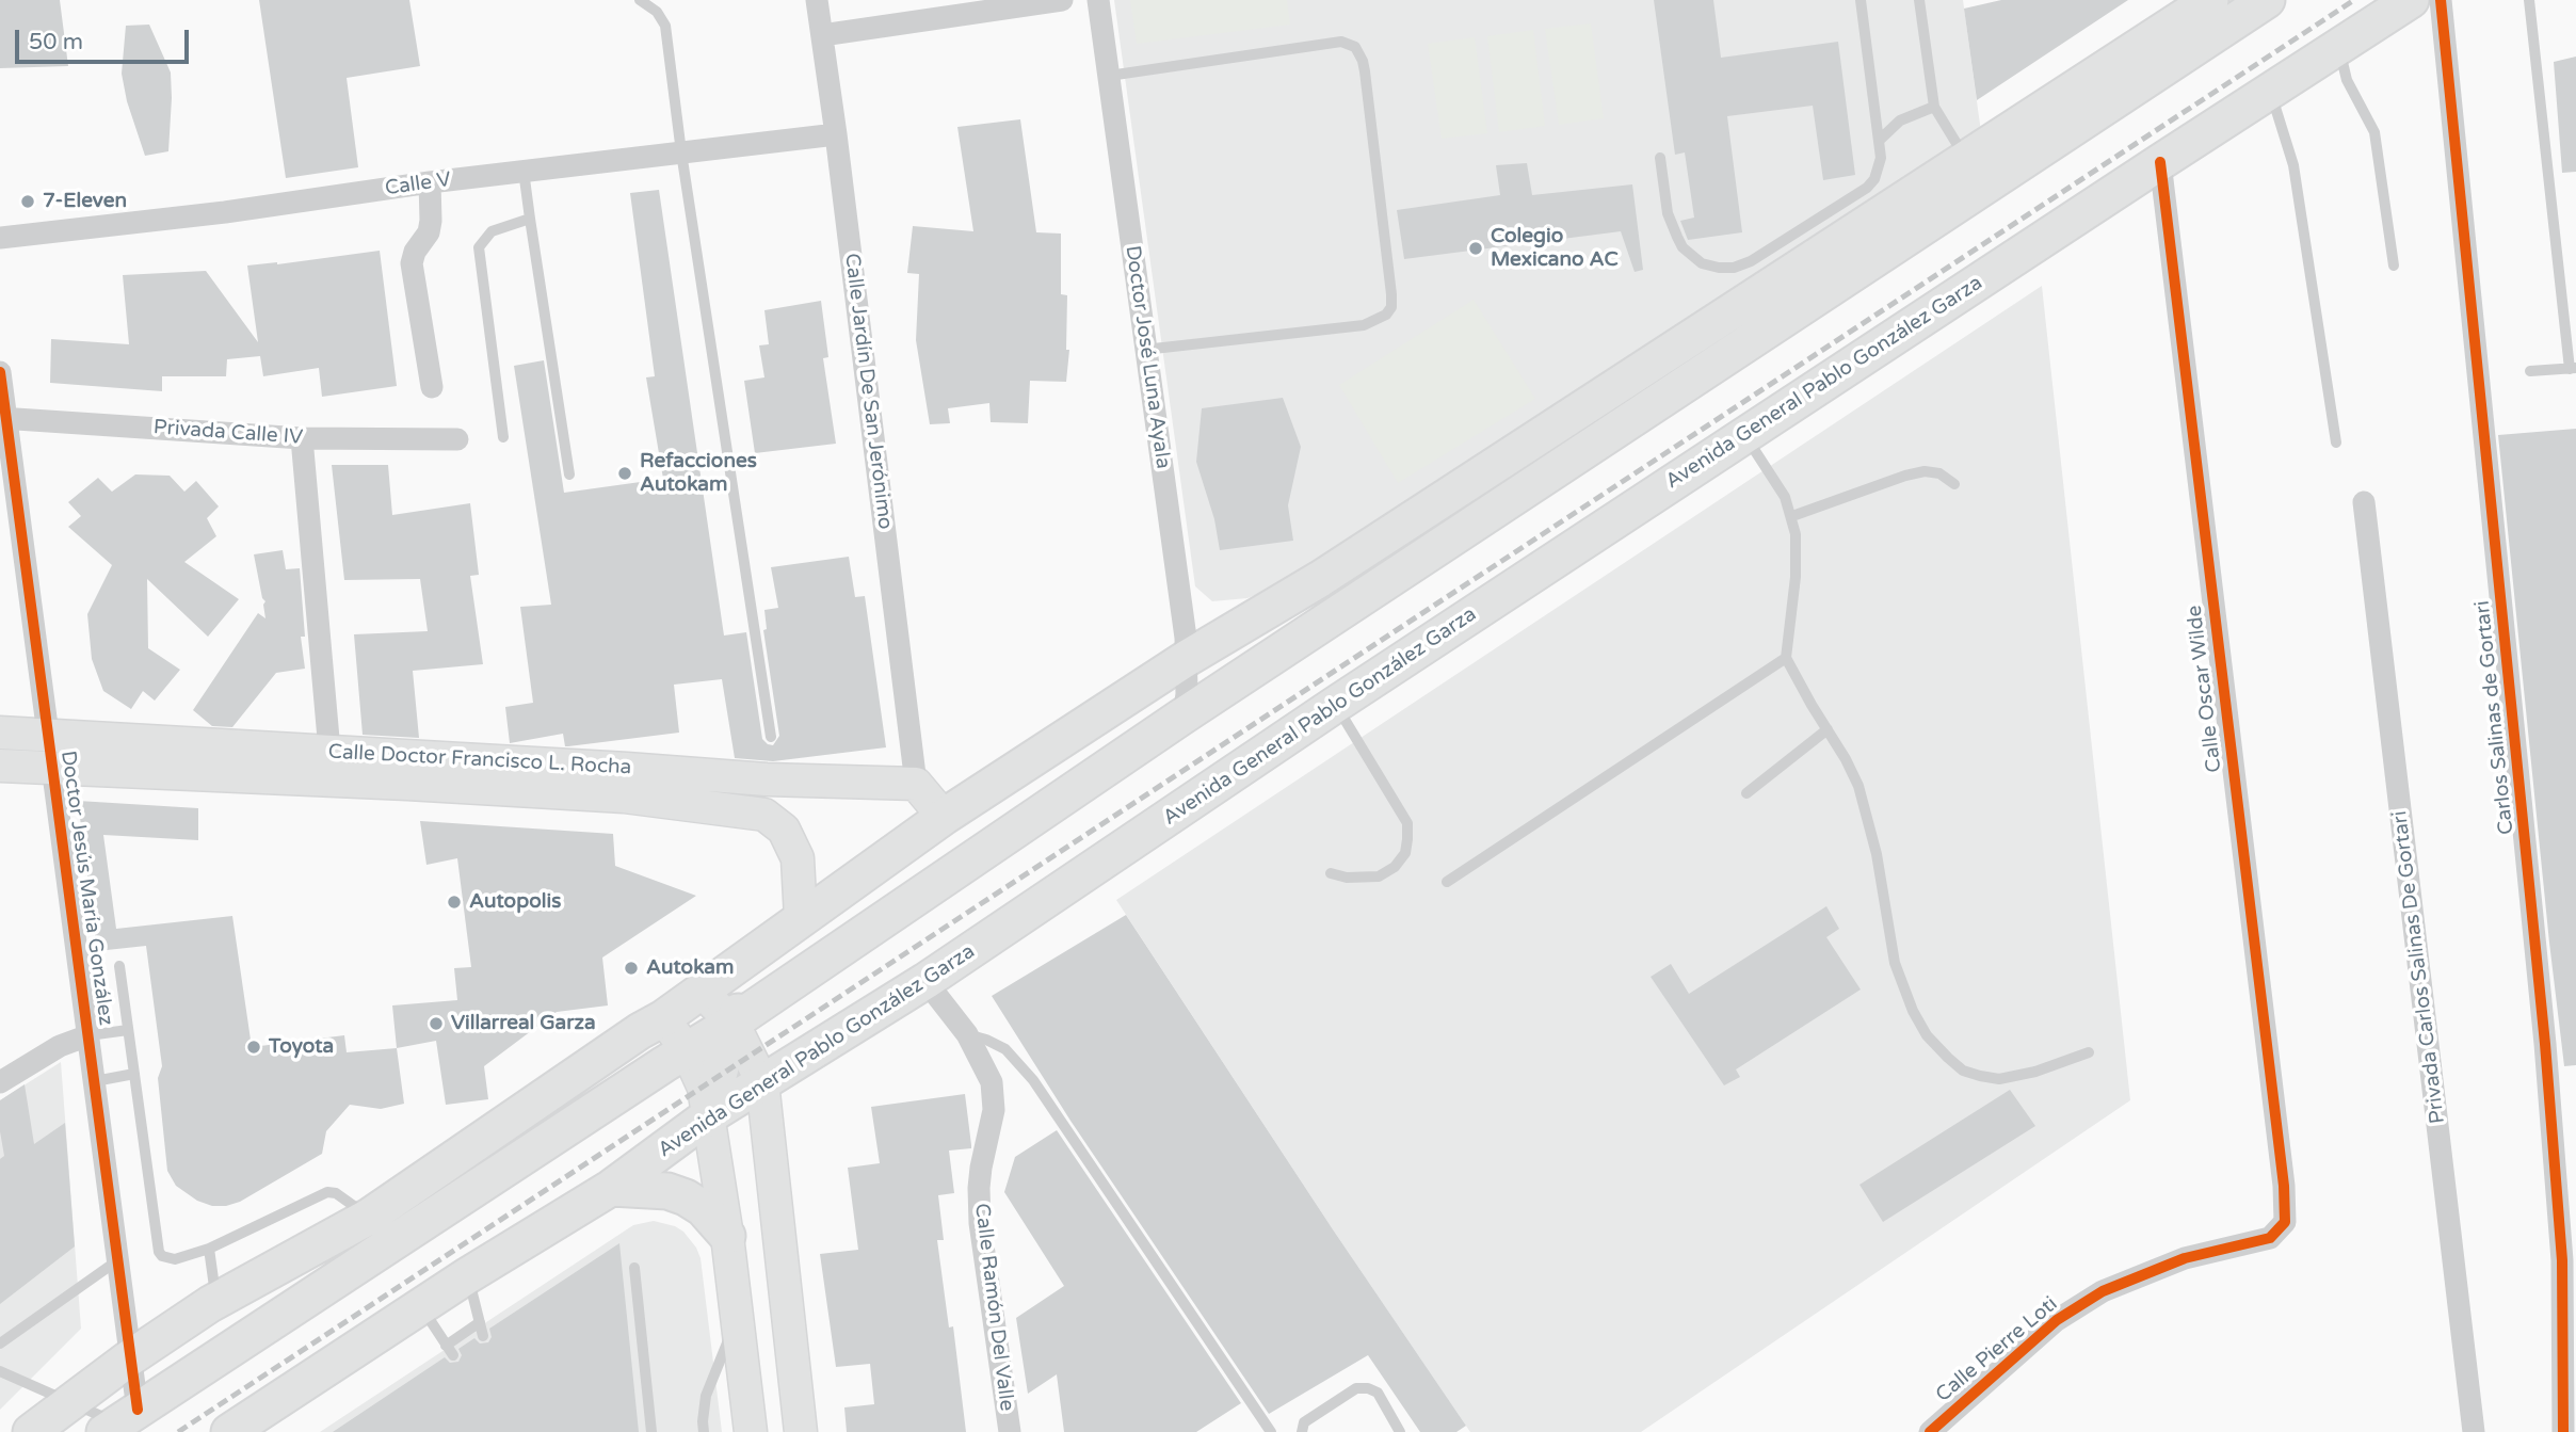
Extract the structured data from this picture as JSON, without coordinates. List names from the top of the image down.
{
  "streets": {
    "main road": ["Avenida General Pablo González Garza"],
    "street": [
      "Calle V",
      "Doctor José Luna Ayala",
      "Calle Jardín De San Jerónimo",
      "Privada Calle IV",
      "Calle Oscar Wilde",
      "Carlos Salinas de Gortari",
      "Calle Doctor Francisco L. Rocha",
      "Doctor Jesús María González",
      "Privada Carlos Salinas De Gortari",
      "Calle Ramón Del Valle",
      "Calle Pierre Loti"
    ]
  },
  "crossings": [
    ["Calle V", "Calle Jardín De San Jerónimo"],
    ["Avenida General Pablo González Garza", "Calle Oscar Wilde"],
    ["Avenida General Pablo González Garza", "Calle Ramón Del Valle"],
    ["Calle Jardín De San Jerónimo", "Calle Doctor Francisco L. Rocha"],
    ["Privada Calle IV", "Doctor Jesús María González"],
    ["Calle Oscar Wilde", "Calle Pierre Loti"],
    ["Calle Doctor Francisco L. Rocha", "Doctor Jesús María González"]
  ],
  "places": [
    "7-Eleven",
    "Colegio Mexicano AC",
    "Refacciones Autokam",
    "Autopolis",
    "Autokam",
    "Villarreal Garza",
    "Toyota"
  ],
  "scale_bar": "50 m"
}
